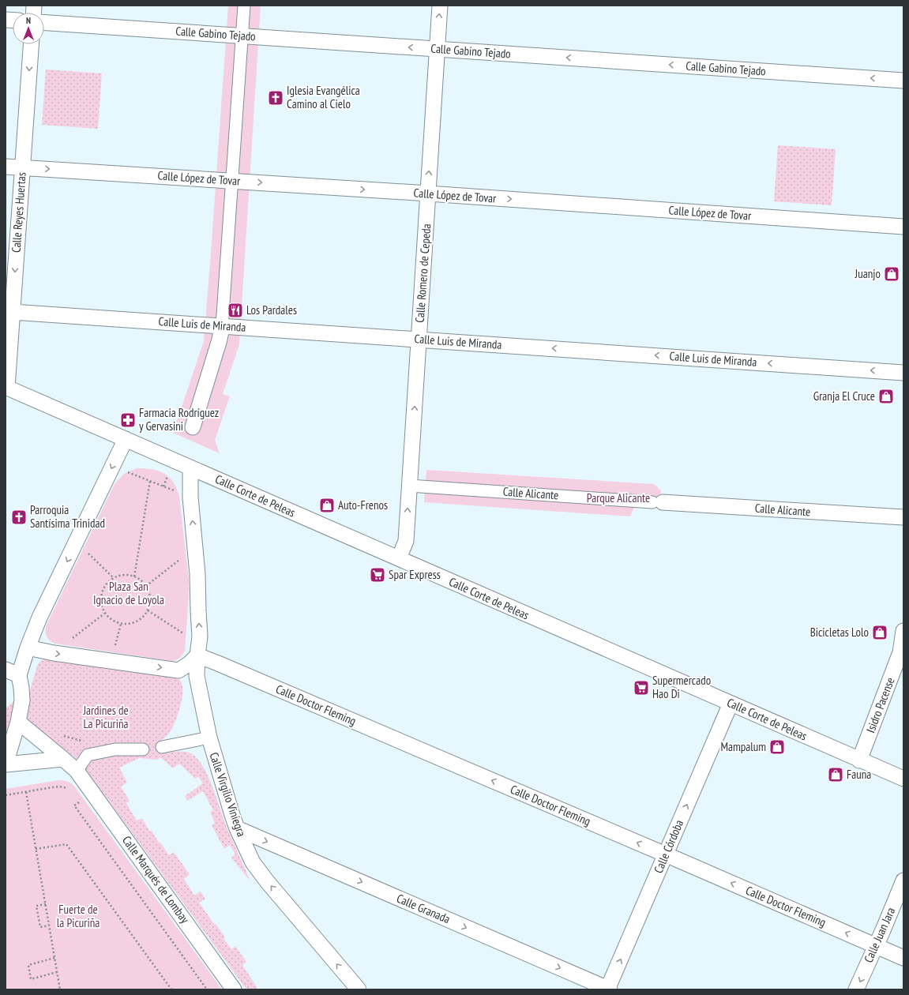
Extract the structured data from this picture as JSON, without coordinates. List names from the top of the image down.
{
  "streets": {
    "street": [
      "Calle Gabino Tejado",
      "Calle López de Tovar",
      "Calle Reyes Huertas",
      "Calle Romero de Cepeda",
      "Calle Luis de Miranda",
      "Calle Alicante",
      "Calle Corte de Peleas",
      "Calle Doctor Fleming",
      "Isidro Pacense",
      "Calle Virgilio Viniegra",
      "Calle Córdoba",
      "Calle Marqués de Lombay",
      "Calle Granada",
      "Calle Juan Jara"
    ]
  },
  "crossings": [
    ["Calle Gabino Tejado", "Calle Romero de Cepeda"],
    ["Calle López de Tovar", "Calle Reyes Huertas"],
    ["Calle López de Tovar", "Calle Romero de Cepeda"],
    ["Calle Reyes Huertas", "Calle Luis de Miranda"],
    ["Calle Reyes Huertas", "Calle Corte de Peleas"],
    ["Calle Romero de Cepeda", "Calle Luis de Miranda"],
    ["Calle Romero de Cepeda", "Calle Alicante"],
    ["Calle Romero de Cepeda", "Calle Corte de Peleas"],
    ["Calle Corte de Peleas", "Isidro Pacense"],
    ["Calle Corte de Peleas", "Calle Córdoba"],
    ["Calle Doctor Fleming", "Calle Virgilio Viniegra"],
    ["Calle Doctor Fleming", "Calle Córdoba"],
    ["Calle Doctor Fleming", "Calle Juan Jara"],
    ["Calle Virgilio Viniegra", "Calle Granada"],
    ["Calle Córdoba", "Calle Granada"]
  ],
  "one_way": [
    "Calle Gabino Tejado",
    "Calle López de Tovar",
    "Calle Reyes Huertas",
    "Calle Romero de Cepeda",
    "Calle Luis de Miranda",
    "Calle Doctor Fleming",
    "Calle Virgilio Viniegra",
    "Calle Córdoba",
    "Calle Granada",
    "Calle Juan Jara"
  ],
  "parks": [
    "Parque Alicante",
    "Plaza San Ignacio de Loyola",
    "Jardines de La Picuriña",
    "Fuerte de la Picuriña"
  ],
  "places": {
    "church": ["Iglesia Evangélica Camino al Cielo", "Parroquia Santísima Trinidad"],
    "shop": [
      "Juanjo",
      "Granja El Cruce",
      "Auto-Frenos",
      "Bicicletas Lolo",
      "Mampalum",
      "Fauna"
    ],
    "restaurant": ["Los Pardales"],
    "pharmacy": ["Farmacia Rodríguez y Gervasini"],
    "supermarket": ["Spar Express", "Supermercado Hao Di"]
  },
  "north": "top"
}
